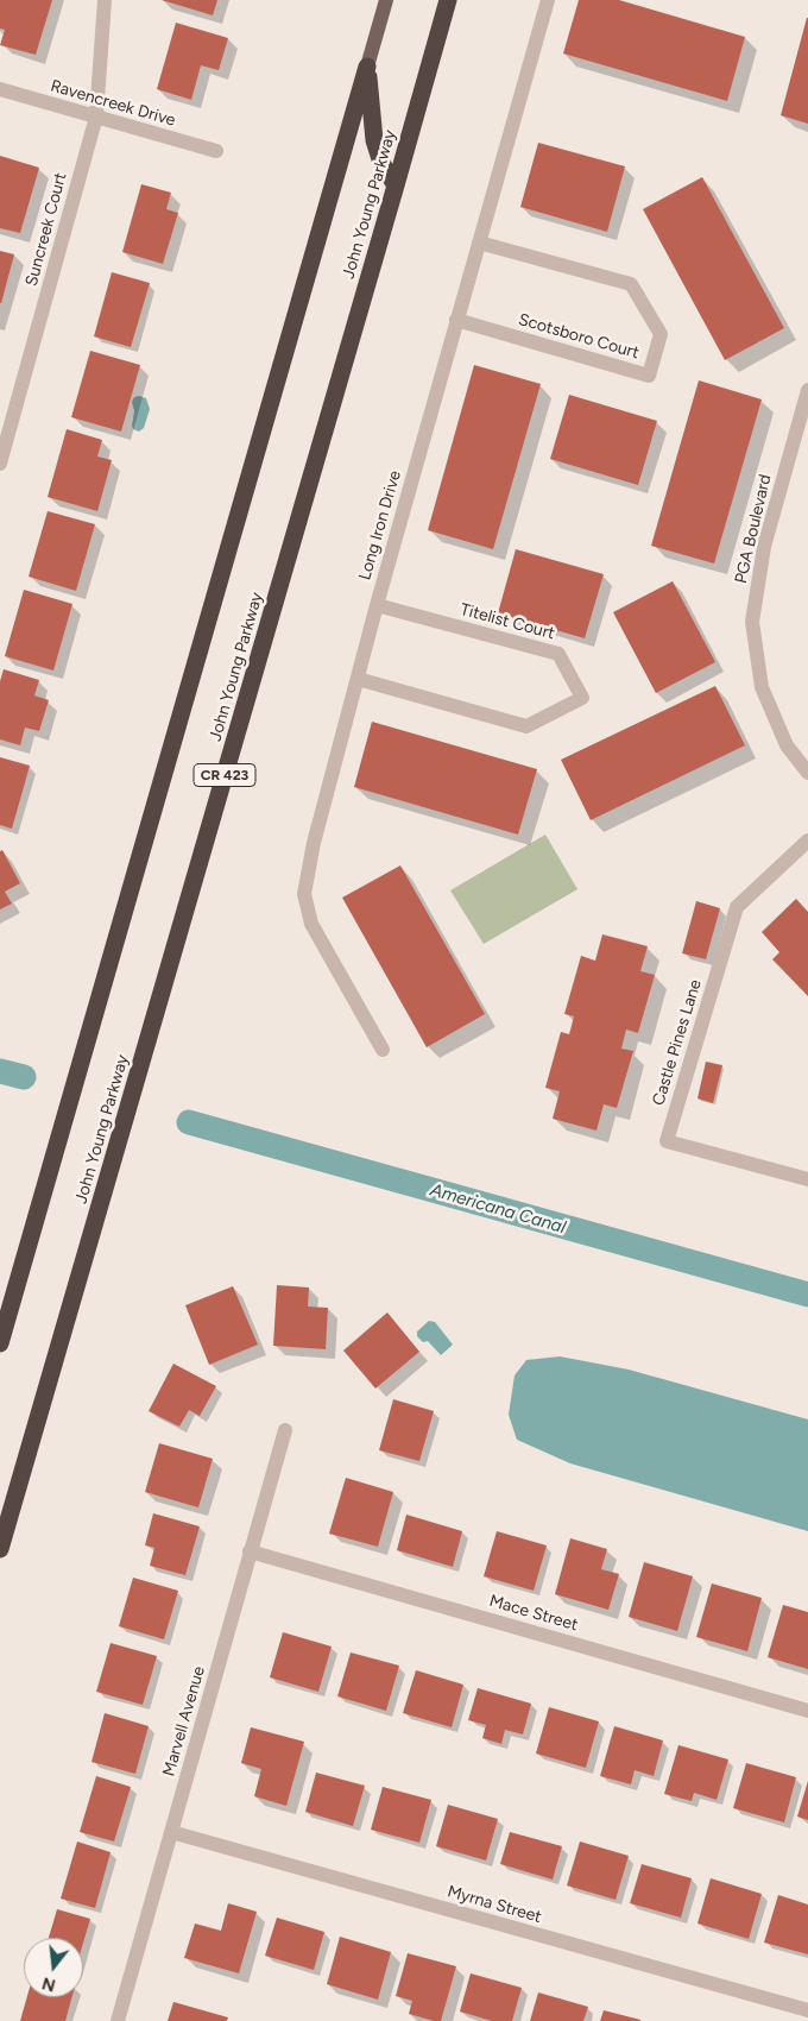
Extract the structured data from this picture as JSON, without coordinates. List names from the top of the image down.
{
  "streets": {
    "highway": ["John Young Parkway", "CR 423"],
    "street": [
      "Ravencreek Drive",
      "Suncreek Court",
      "Scotsboro Court",
      "Long Iron Drive",
      "PGA Boulevard",
      "Titelist Court",
      "Castle Pines Lane",
      "Mace Street",
      "Marvell Avenue",
      "Myrna Street"
    ]
  },
  "crossings": [
    ["Ravencreek Drive", "Suncreek Court"],
    ["Scotsboro Court", "Long Iron Drive"],
    ["Long Iron Drive", "Titelist Court"],
    ["Mace Street", "Marvell Avenue"],
    ["Marvell Avenue", "Myrna Street"]
  ],
  "water": ["Americana Canal"],
  "north": "bottom"
}
